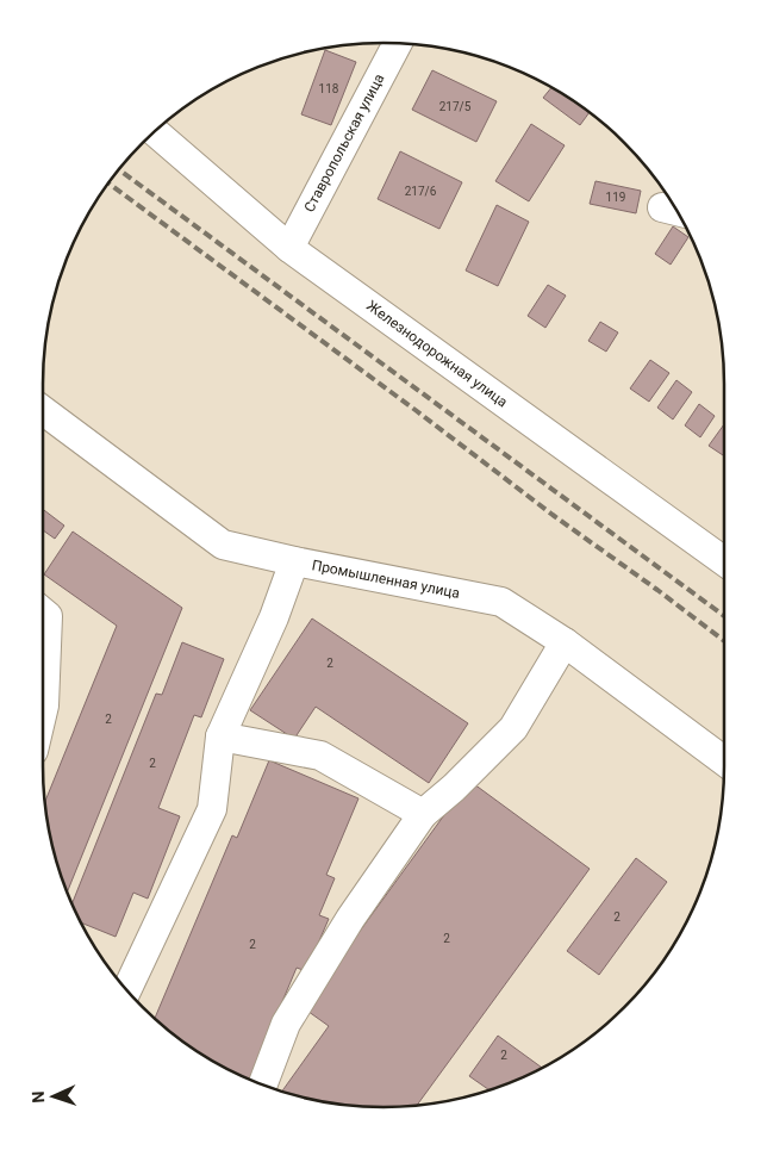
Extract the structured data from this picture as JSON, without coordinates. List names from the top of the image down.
{
  "streets": {
    "street": ["Ставропольская улица", "Железнодорожная улица", "Промышленная улица"]
  },
  "crossings": [
    ["Ставропольская улица", "Железнодорожная улица"]
  ],
  "house_numbers": [
    "118",
    "217/5",
    "217/6",
    "119",
    "2",
    "2",
    "2",
    "2",
    "2",
    "2",
    "2"
  ],
  "north": "left"
}
